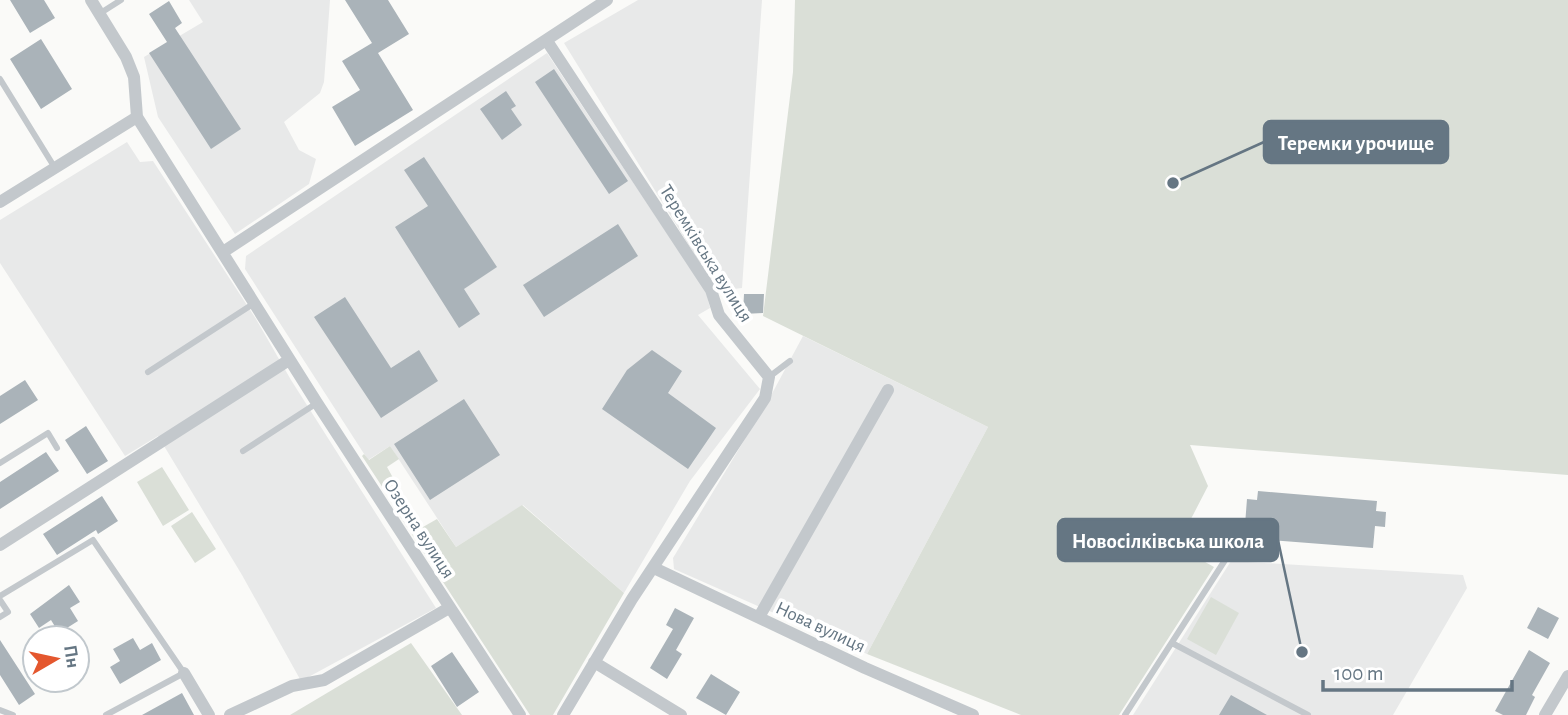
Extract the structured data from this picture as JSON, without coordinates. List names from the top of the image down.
{
  "streets": {
    "street": ["Теремківська вулиця", "Озерна вулиця", "Нова вулиця"]
  },
  "places": ["Теремки урочище", "Новосілківська школа"],
  "scale_bar": "100 m",
  "north": "right"
}
